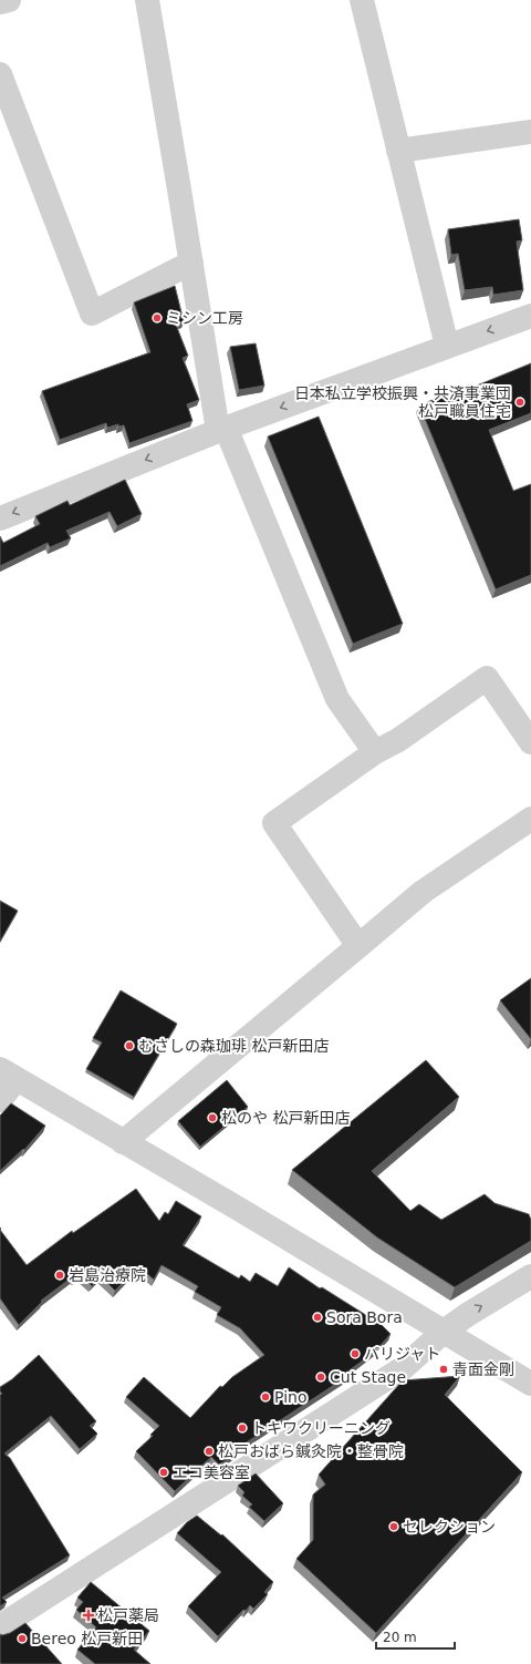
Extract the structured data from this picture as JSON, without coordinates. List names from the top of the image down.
{
  "places": {
    "other": [
      "ミシン工房",
      "日本私立学校振興・共済事業団 松戸職員住宅",
      "むさしの森珈琲 松戸新田店",
      "松のや 松戸新田店",
      "岩島治療院",
      "Sora Bora",
      "パリジャト",
      "青面金剛",
      "Cut Stage",
      "Pino",
      "トキワクリーニング",
      "松戸おばら鍼灸院・整骨院",
      "エコ美容室",
      "セレクション",
      "Bereo 松戸新田"
    ],
    "health": ["松戸薬局"]
  },
  "scale_bar": "20 m"
}
